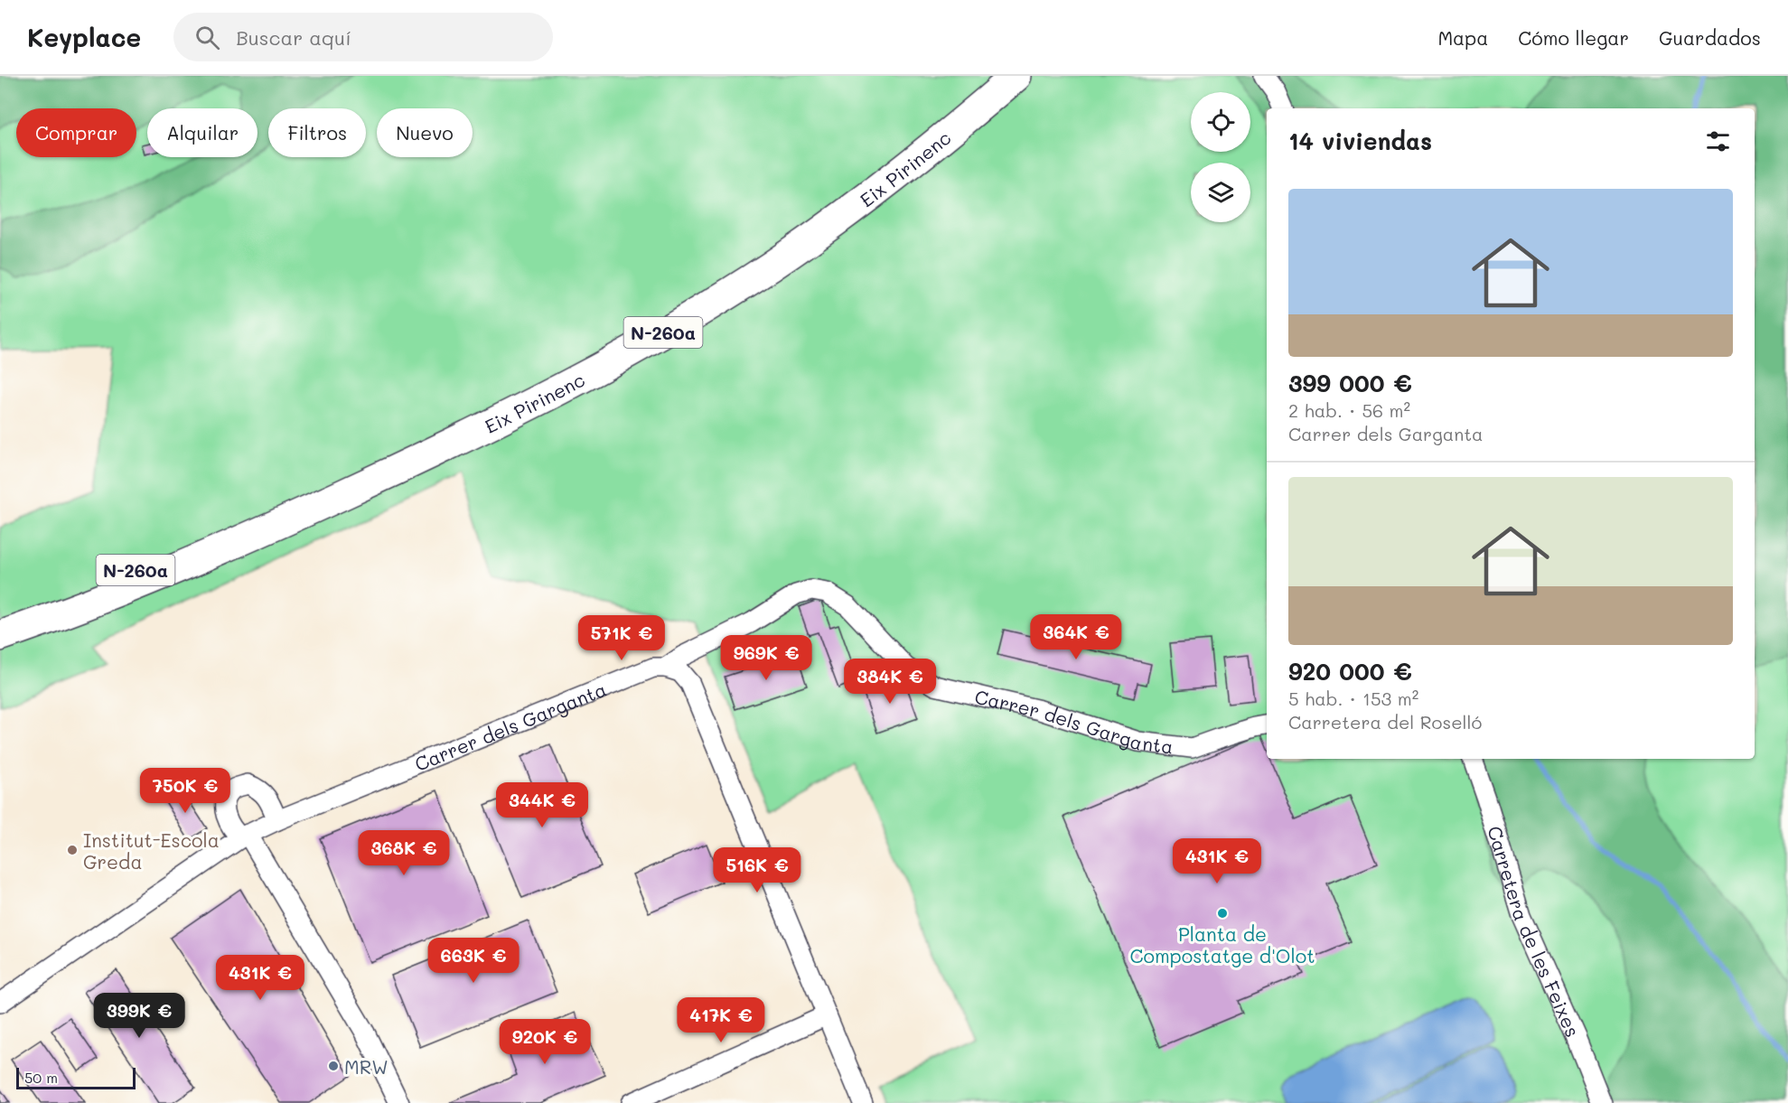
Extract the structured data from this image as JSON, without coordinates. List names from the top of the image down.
{
  "streets": {
    "main road": ["Eix Pirinenc", "N-260a"],
    "street": ["Carrer dels Garganta", "Carretera de les Feixes"]
  },
  "crossings": [
    ["Eix Pirinenc", "N-260a"]
  ],
  "places": ["Institut-Escola Greda", "Planta de Compostatge d'Olot", "MRW"],
  "scale_bar": "50 m",
  "page": {
    "header": "Keyplace",
    "search": "Buscar aquí",
    "nav": ["Mapa", "Cómo llegar", "Guardados"],
    "chip": [
      "Comprar",
      "Alquilar",
      "Filtros",
      "Nuevo"
    ],
    "heading": "14 viviendas",
    "list": [
      {
        "name": "399 000 €",
        "note": "2 hab. · 56 m² · Carrer dels Garganta"
      },
      {
        "name": "920 000 €",
        "note": "5 hab. · 153 m² · Carretera del Roselló"
      }
    ],
    "price": [
      "364K €",
      "571K €",
      "969K €",
      "384K €",
      "750K €",
      "344K €",
      "368K €",
      "431K €",
      "516K €",
      "663K €",
      "431K €",
      "399K €",
      "417K €",
      "920K €"
    ],
    "scale": "50 m"
  }
}
